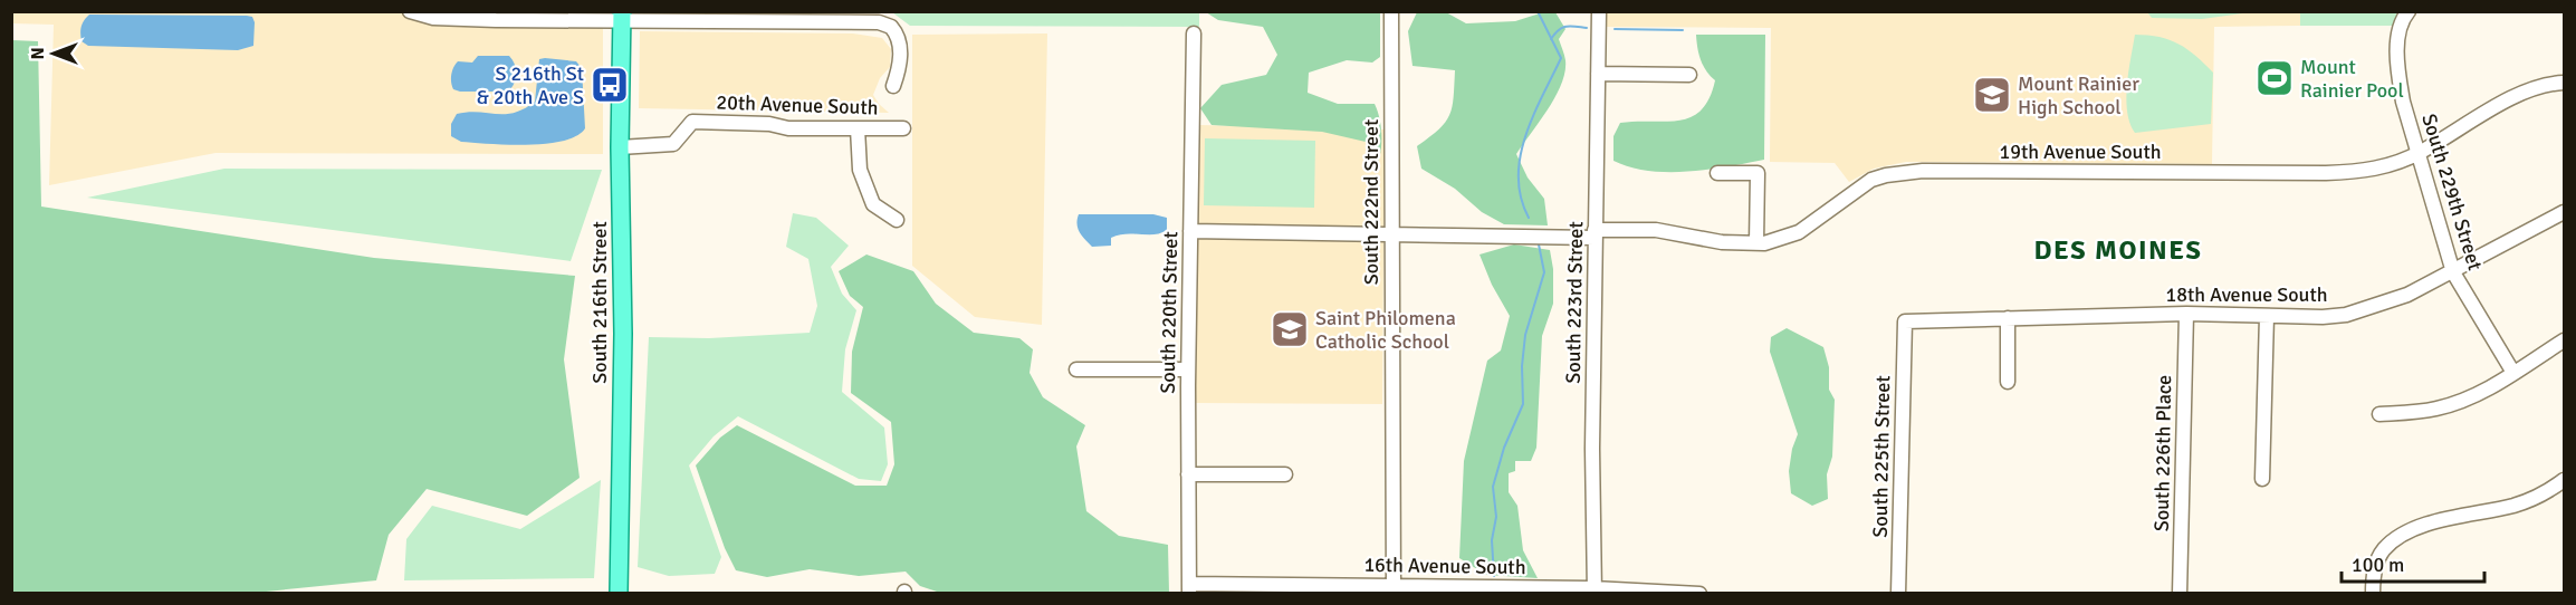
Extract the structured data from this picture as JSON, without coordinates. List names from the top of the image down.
{
  "streets": {
    "main road": ["South 216th Street"],
    "street": [
      "20th Avenue South",
      "19th Avenue South",
      "South 229th Street",
      "South 222nd Street",
      "18th Avenue South",
      "South 223rd Street",
      "South 220th Street",
      "South 226th Place",
      "South 225th Street",
      "16th Avenue South"
    ]
  },
  "crossings": [
    ["20th Avenue South", "South 216th Street"],
    ["19th Avenue South", "South 229th Street"],
    ["19th Avenue South", "South 222nd Street"],
    ["19th Avenue South", "South 223rd Street"],
    ["19th Avenue South", "South 220th Street"],
    ["South 229th Street", "18th Avenue South"],
    ["South 222nd Street", "16th Avenue South"],
    ["18th Avenue South", "South 226th Place"],
    ["18th Avenue South", "South 225th Street"],
    ["South 223rd Street", "16th Avenue South"],
    ["South 220th Street", "16th Avenue South"]
  ],
  "districts": ["DES MOINES"],
  "places": {
    "sports": ["Mount Rainier Pool"],
    "bus stop": ["S 216th St & 20th Ave S"],
    "school or university": ["Mount Rainier High School", "Saint Philomena Catholic School"]
  },
  "scale_bar": "100 m",
  "north": "left"
}
